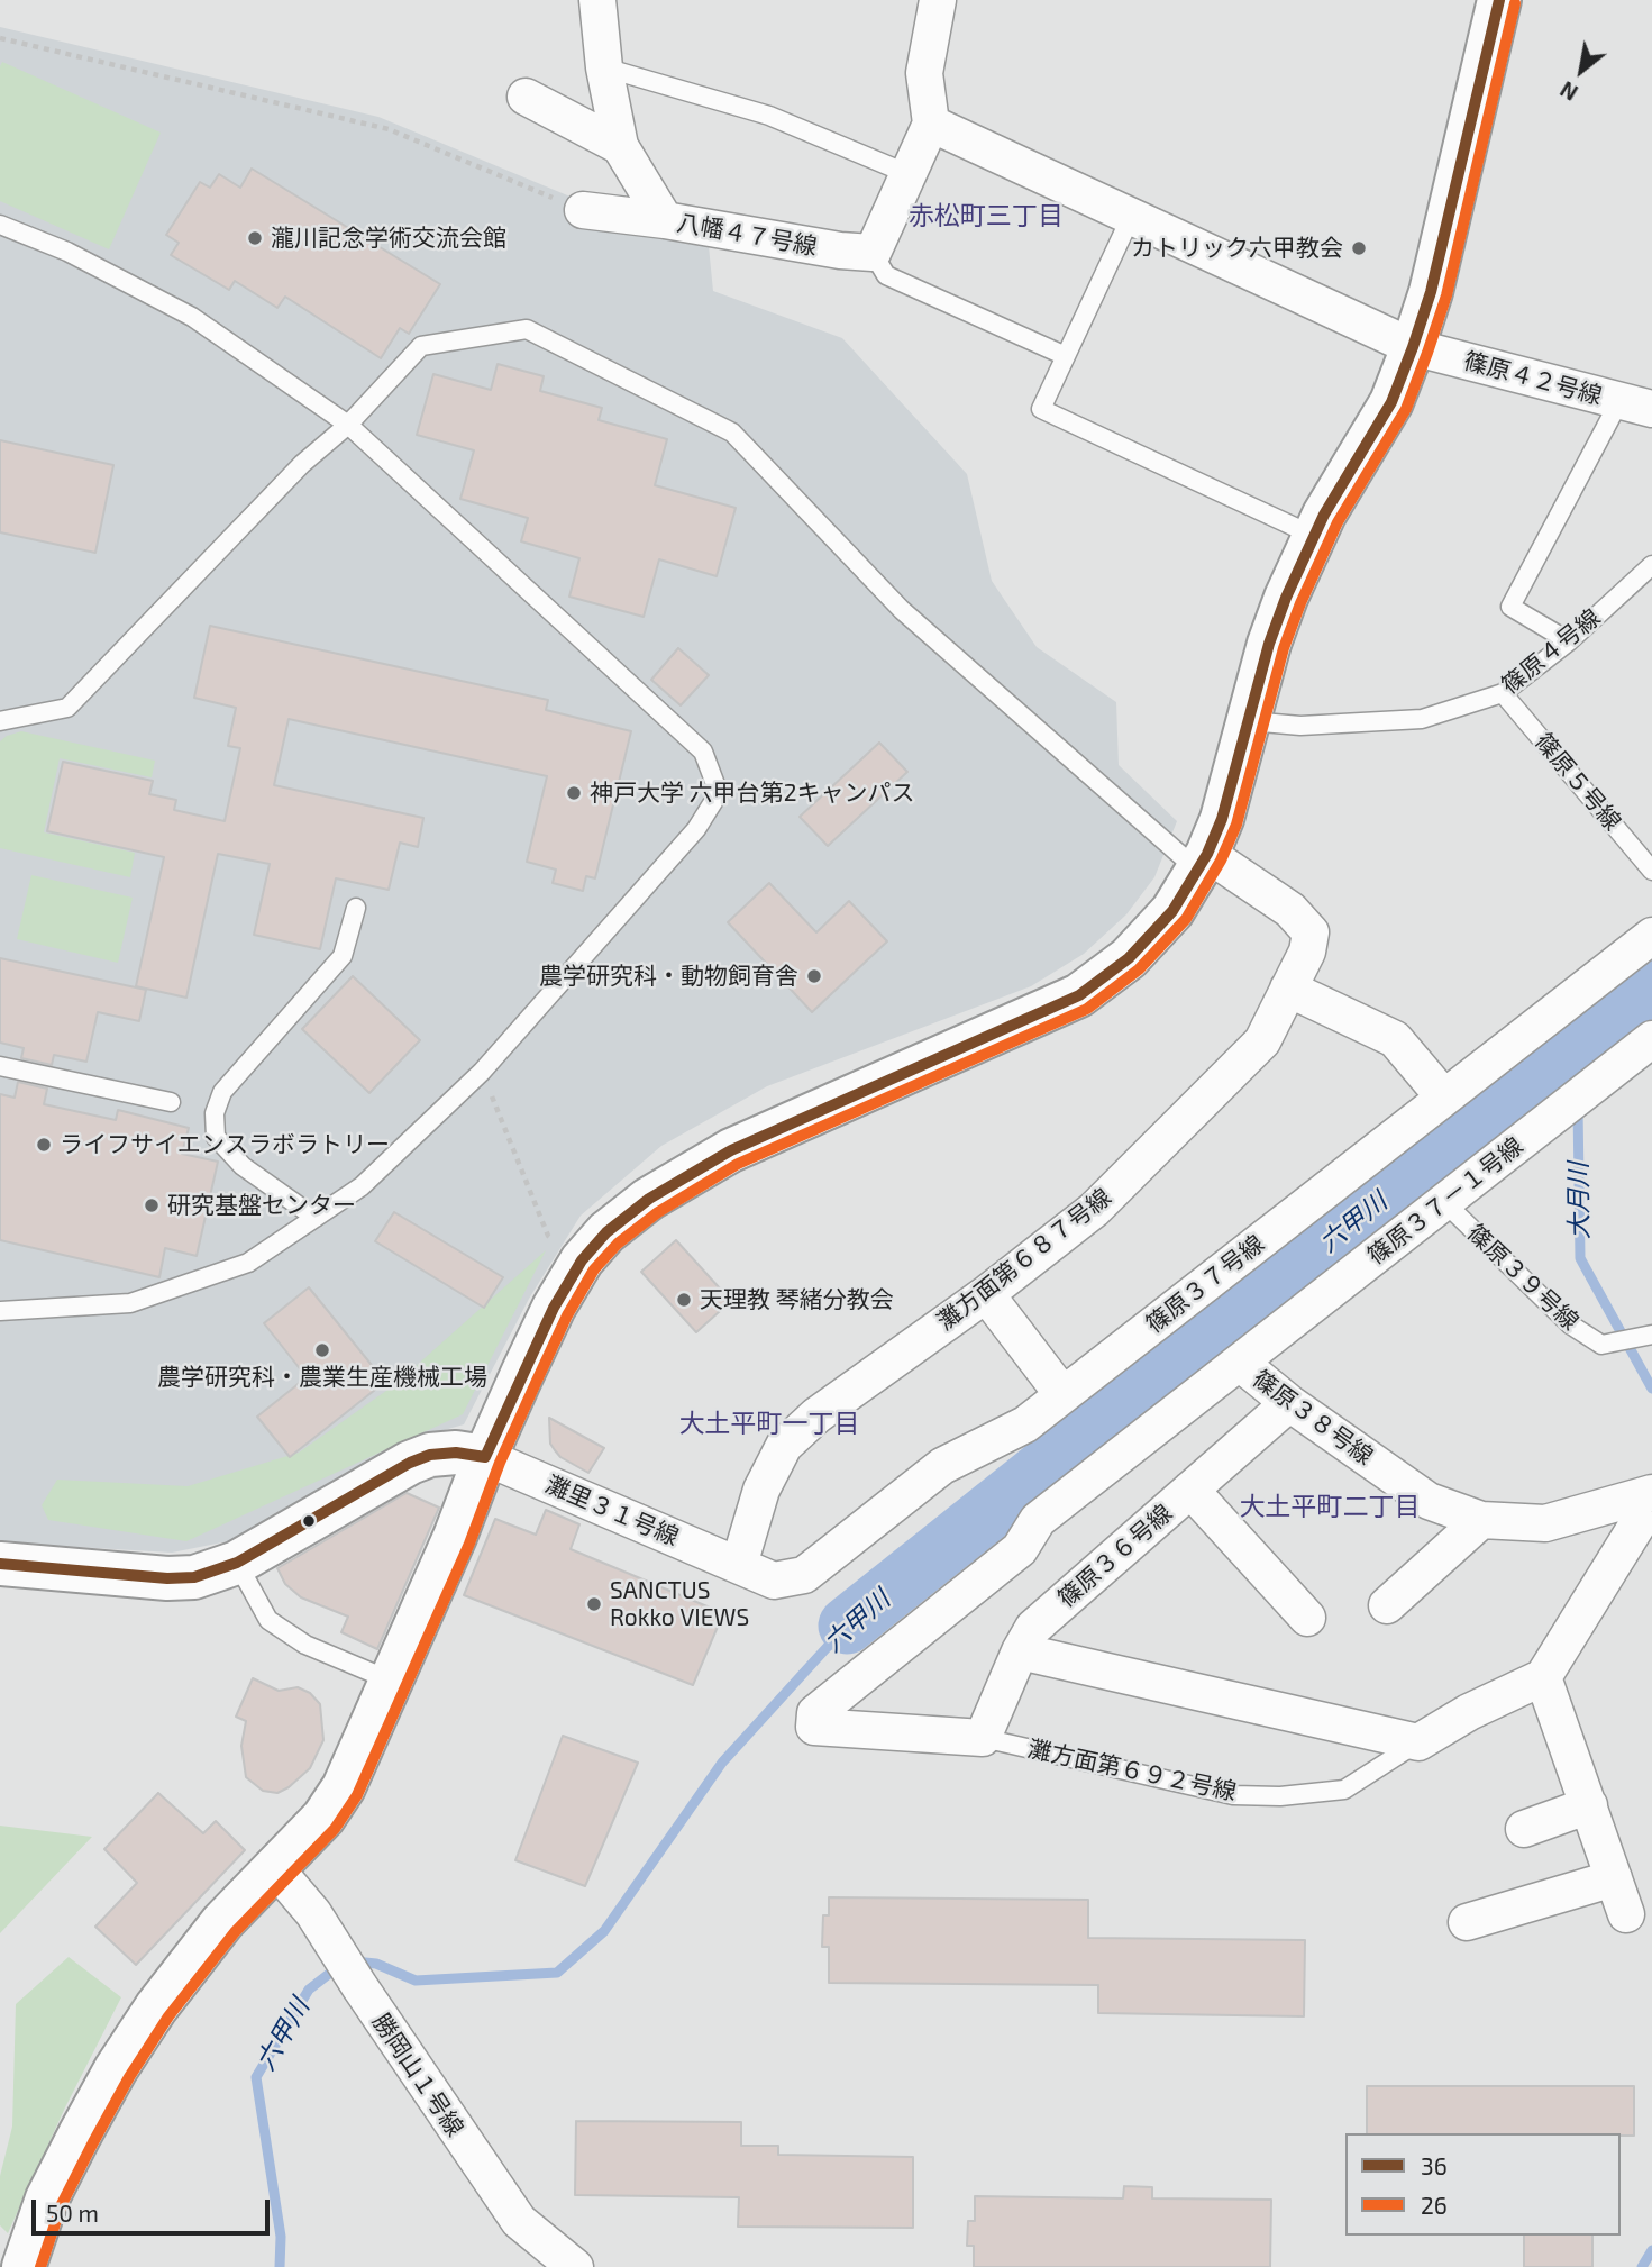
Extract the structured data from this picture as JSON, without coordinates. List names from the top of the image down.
{
  "streets": {
    "street": [
      "八幡４７号線",
      "篠原４２号線",
      "篠原３７－１号線",
      "灘方面第６８７号線",
      "篠原３７号線",
      "篠原３８号線",
      "灘里３１号線",
      "篠原３６号線",
      "灘方面第６９２号線",
      "勝岡山１号線"
    ],
    "lane": ["篠原４号線", "篠原５号線", "篠原３９号線"]
  },
  "crossings": [
    ["篠原４号線", "篠原５号線"],
    ["篠原３７－１号線", "篠原３９号線"],
    ["篠原３７－１号線", "篠原３８号線"],
    ["篠原３７－１号線", "灘方面第６９２号線"],
    ["灘方面第６８７号線", "篠原３７号線"],
    ["灘方面第６８７号線", "灘里３１号線"],
    ["篠原３７号線", "灘里３１号線"],
    ["篠原３８号線", "篠原３６号線"],
    ["篠原３６号線", "灘方面第６９２号線"]
  ],
  "districts": ["赤松町三丁目", "大土平町一丁目", "大土平町二丁目"],
  "water": ["大月川", "六甲川"],
  "places": [
    "瀧川記念学術交流会館",
    "カトリック六甲教会",
    "神戸大学 六甲台第2キャンパス",
    "農学研究科・動物飼育舎",
    "ライフサイエンスラボラトリー",
    "研究基盤センター",
    "天理教 琴緒分教会",
    "農学研究科・農業生産機械工場",
    "SANCTUS Rokko VIEWS"
  ],
  "lines": ["transit line 36", "transit line 26"],
  "legend": ["36", "26"],
  "scale_bar": "50 m",
  "north": "bottom left"
}
